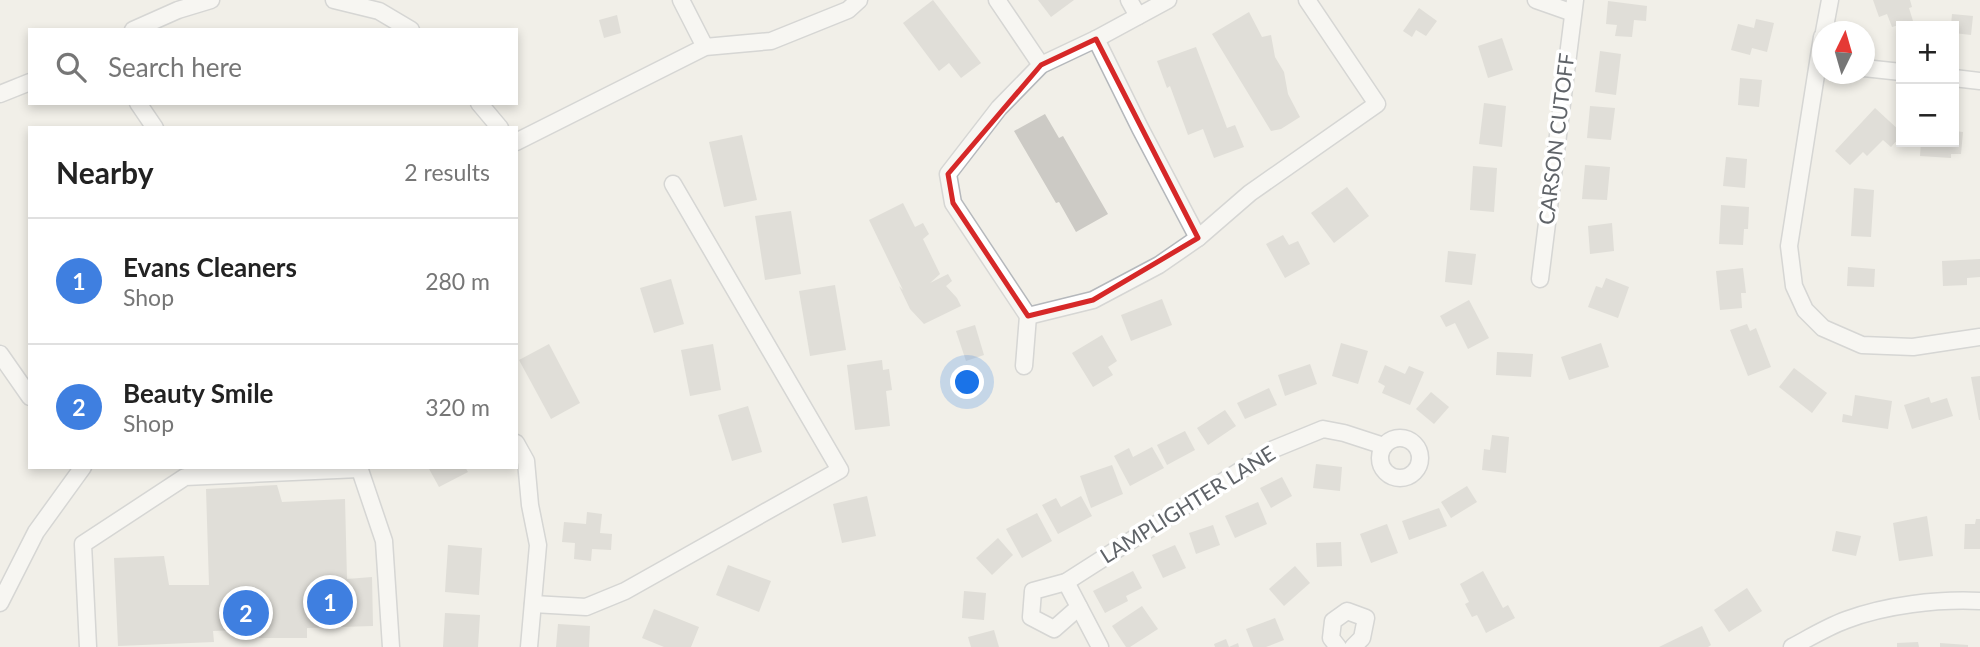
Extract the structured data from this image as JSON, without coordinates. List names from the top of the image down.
{
  "streets": {
    "street": ["CARSON CUTOFF", "LAMPLIGHTER LANE"]
  },
  "north": "top",
  "page": {
    "map_buttons": ["+", "−"],
    "search": "Search here",
    "heading": ["Nearby", "2 results"],
    "list": [
      {
        "mark": "1",
        "name": "Evans Cleaners",
        "note": "Shop",
        "value": "280 m"
      },
      {
        "mark": "2",
        "name": "Beauty Smile",
        "note": "Shop",
        "value": "320 m"
      }
    ],
    "pins": ["1", "2"]
  }
}
